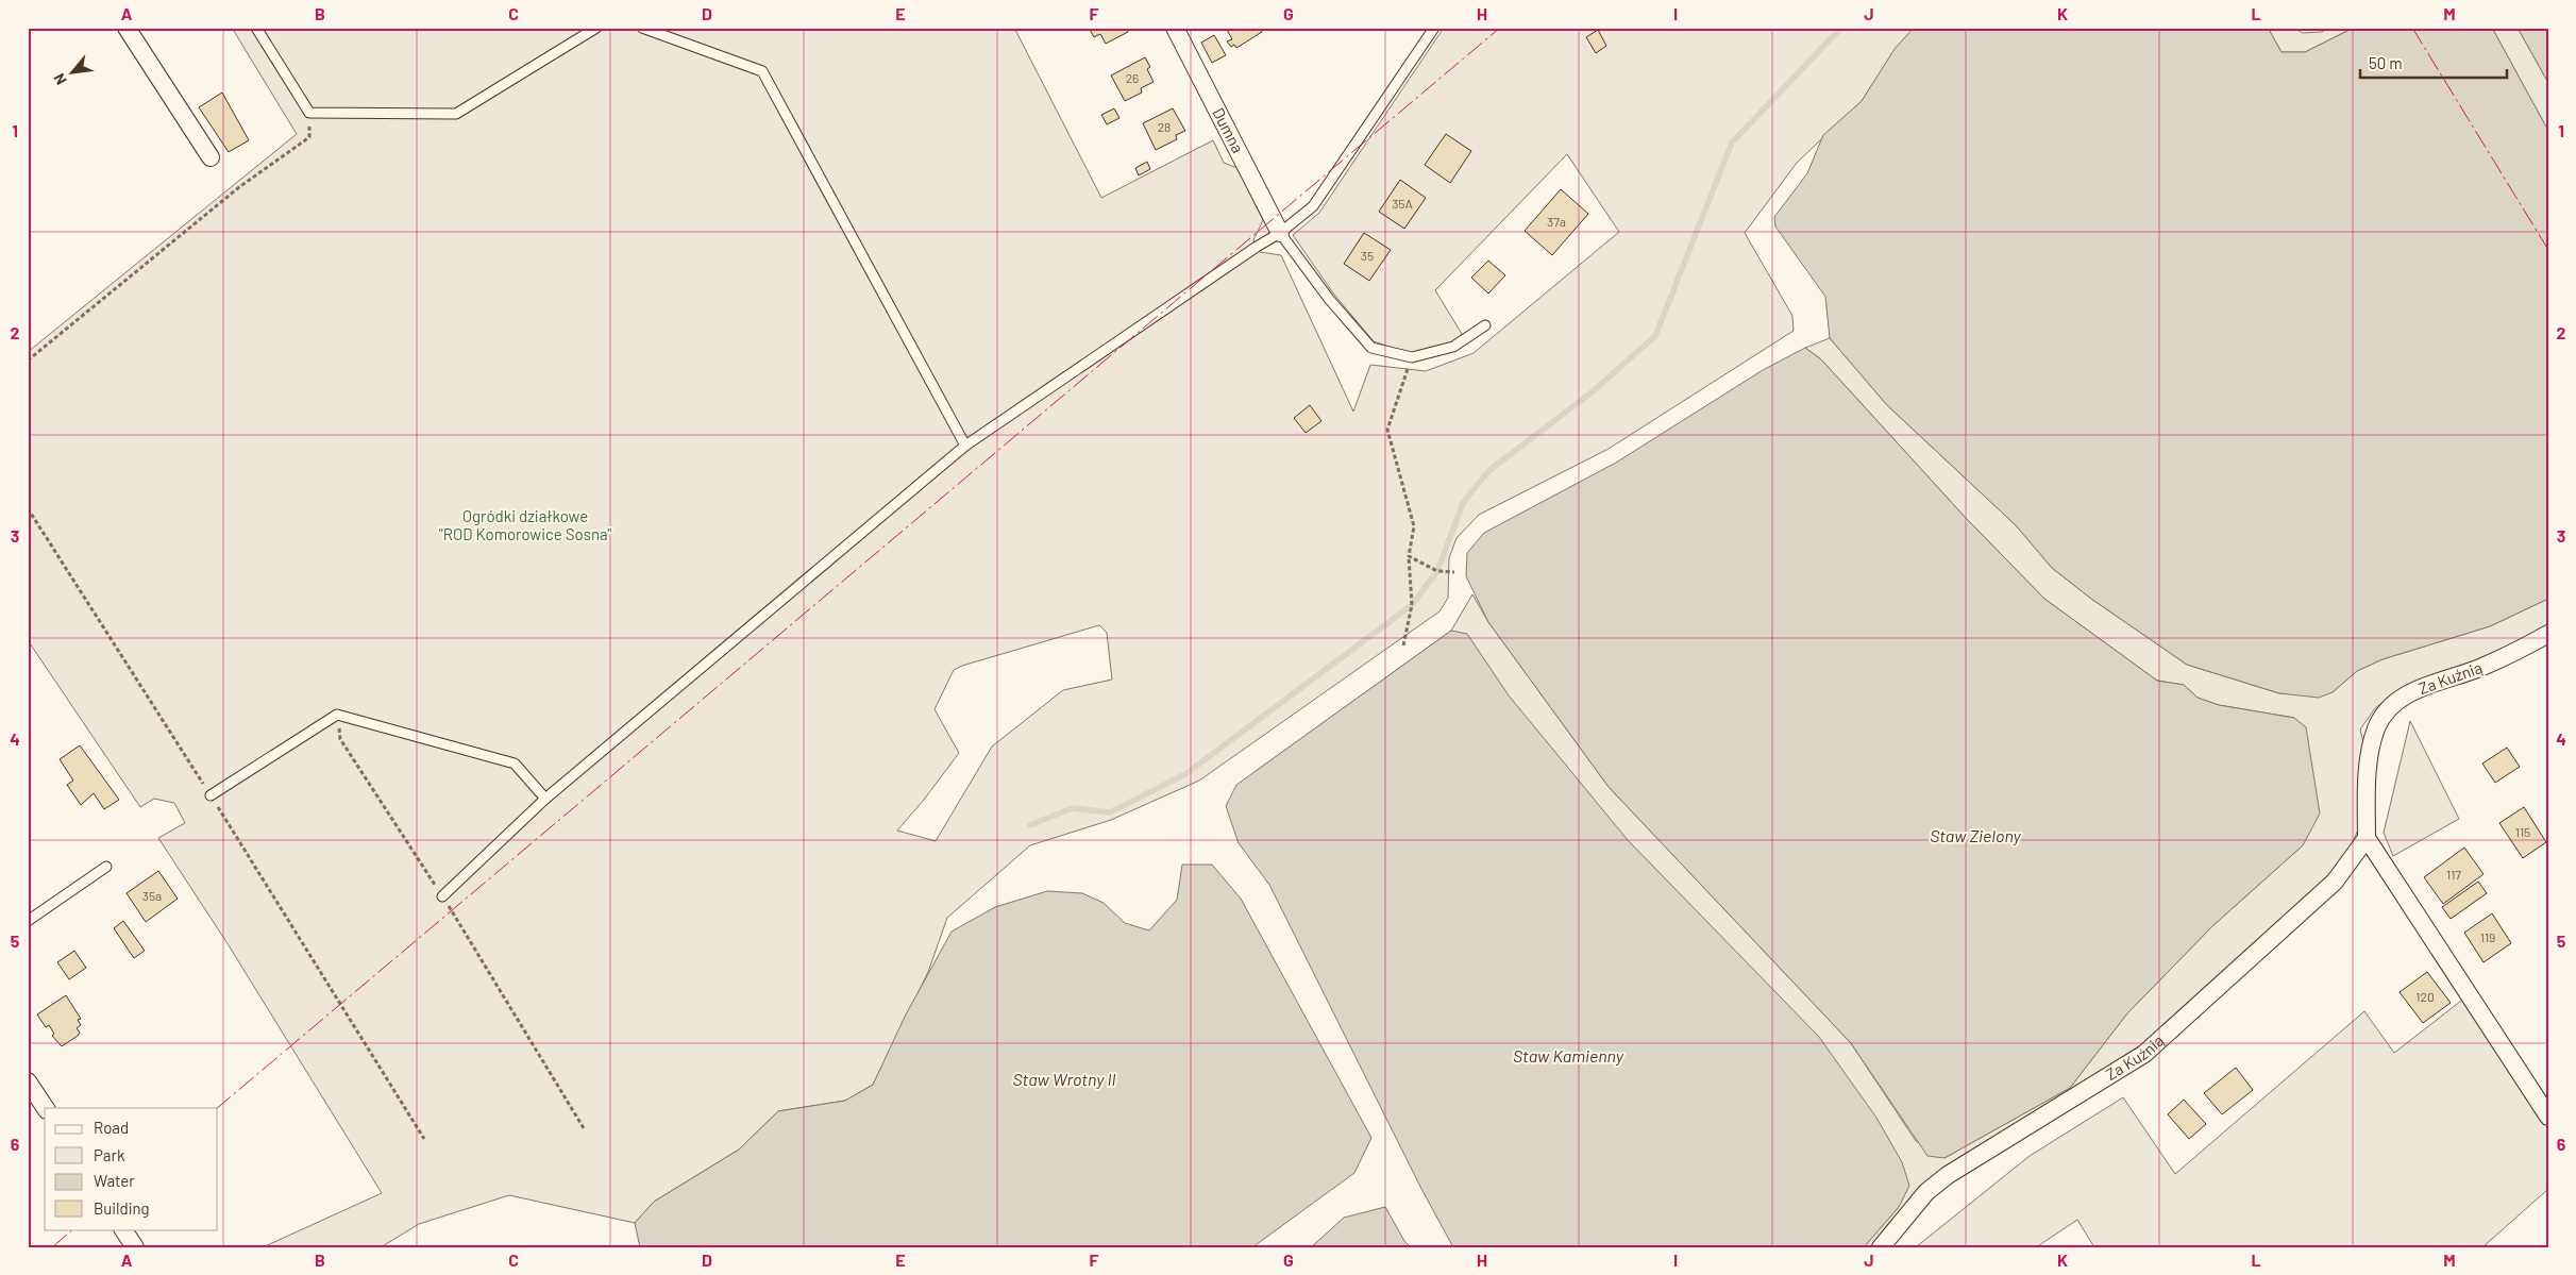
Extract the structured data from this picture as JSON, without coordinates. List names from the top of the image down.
{
  "streets": {
    "street": ["Dumna", "Za Kuźnią"]
  },
  "water": ["Staw Zielony", "Staw Kamienny", "Staw Wrotny II"],
  "parks": ["Ogródki działkowe \"ROD Komorowice Sosna\""],
  "house_numbers": [
    "26",
    "28",
    "35A",
    "37a",
    "35",
    "115",
    "117",
    "35a",
    "119",
    "120"
  ],
  "legend": [
    "Road",
    "Park",
    "Water",
    "Building"
  ],
  "scale_bar": "50 m",
  "north": "bottom left",
  "grid": {
    "columns": [
      "A",
      "B",
      "C",
      "D",
      "E",
      "F",
      "G",
      "H",
      "I",
      "J",
      "K",
      "L",
      "M"
    ],
    "rows": [
      "1",
      "2",
      "3",
      "4",
      "5",
      "6"
    ]
  }
}
